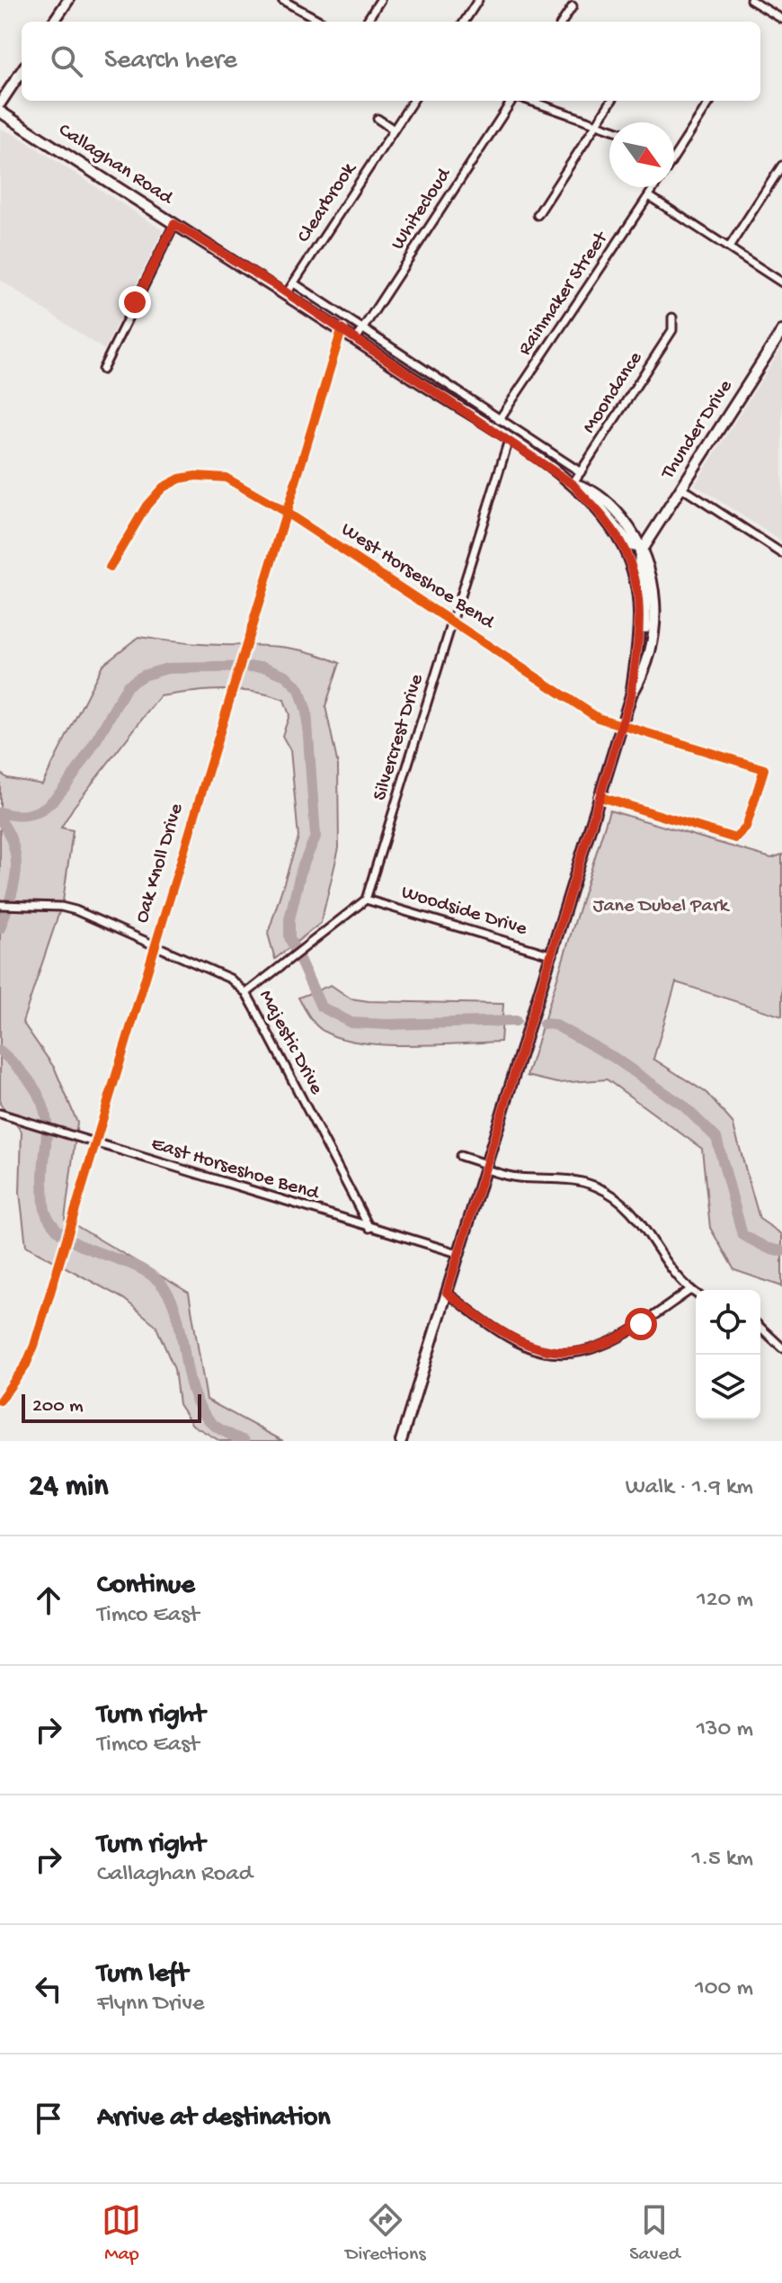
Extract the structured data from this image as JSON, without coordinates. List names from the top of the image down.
{
  "streets": {
    "main road": ["Callaghan Road", "Thunder Drive"],
    "street": [
      "Clearbrook",
      "Whitecloud",
      "Rainmaker Street",
      "Moondance",
      "West Horseshoe Bend",
      "Silvercrest Drive",
      "Oak Knoll Drive",
      "Woodside Drive",
      "Majestic Drive",
      "East Horseshoe Bend"
    ]
  },
  "crossings": [
    ["Callaghan Road", "Clearbrook"],
    ["Callaghan Road", "Whitecloud"],
    ["Callaghan Road", "Rainmaker Street"],
    ["Callaghan Road", "Moondance"],
    ["Callaghan Road", "Thunder Drive"],
    ["Callaghan Road", "West Horseshoe Bend"],
    ["Callaghan Road", "Silvercrest Drive"],
    ["Callaghan Road", "Oak Knoll Drive"],
    ["Callaghan Road", "Woodside Drive"],
    ["Callaghan Road", "East Horseshoe Bend"],
    ["West Horseshoe Bend", "Silvercrest Drive"],
    ["West Horseshoe Bend", "Oak Knoll Drive"],
    ["Silvercrest Drive", "Woodside Drive"],
    ["Oak Knoll Drive", "Majestic Drive"],
    ["Oak Knoll Drive", "East Horseshoe Bend"],
    ["Majestic Drive", "East Horseshoe Bend"]
  ],
  "parks": ["Jane Dubel Park"],
  "scale_bar": "200 m",
  "north": "bottom right",
  "page": {
    "search": "Search here",
    "scale": "200 m",
    "heading": ["24 min", "Walk · 1.9 km"],
    "list": [
      ["Continue", "Timco East", "120 m"],
      ["Turn right", "Timco East", "130 m"],
      ["Turn right", "Callaghan Road", "1.5 km"],
      ["Turn left", "Flynn Drive", "100 m"],
      "Arrive at destination"
    ],
    "nav": ["Map", "Directions", "Saved"]
  }
}
